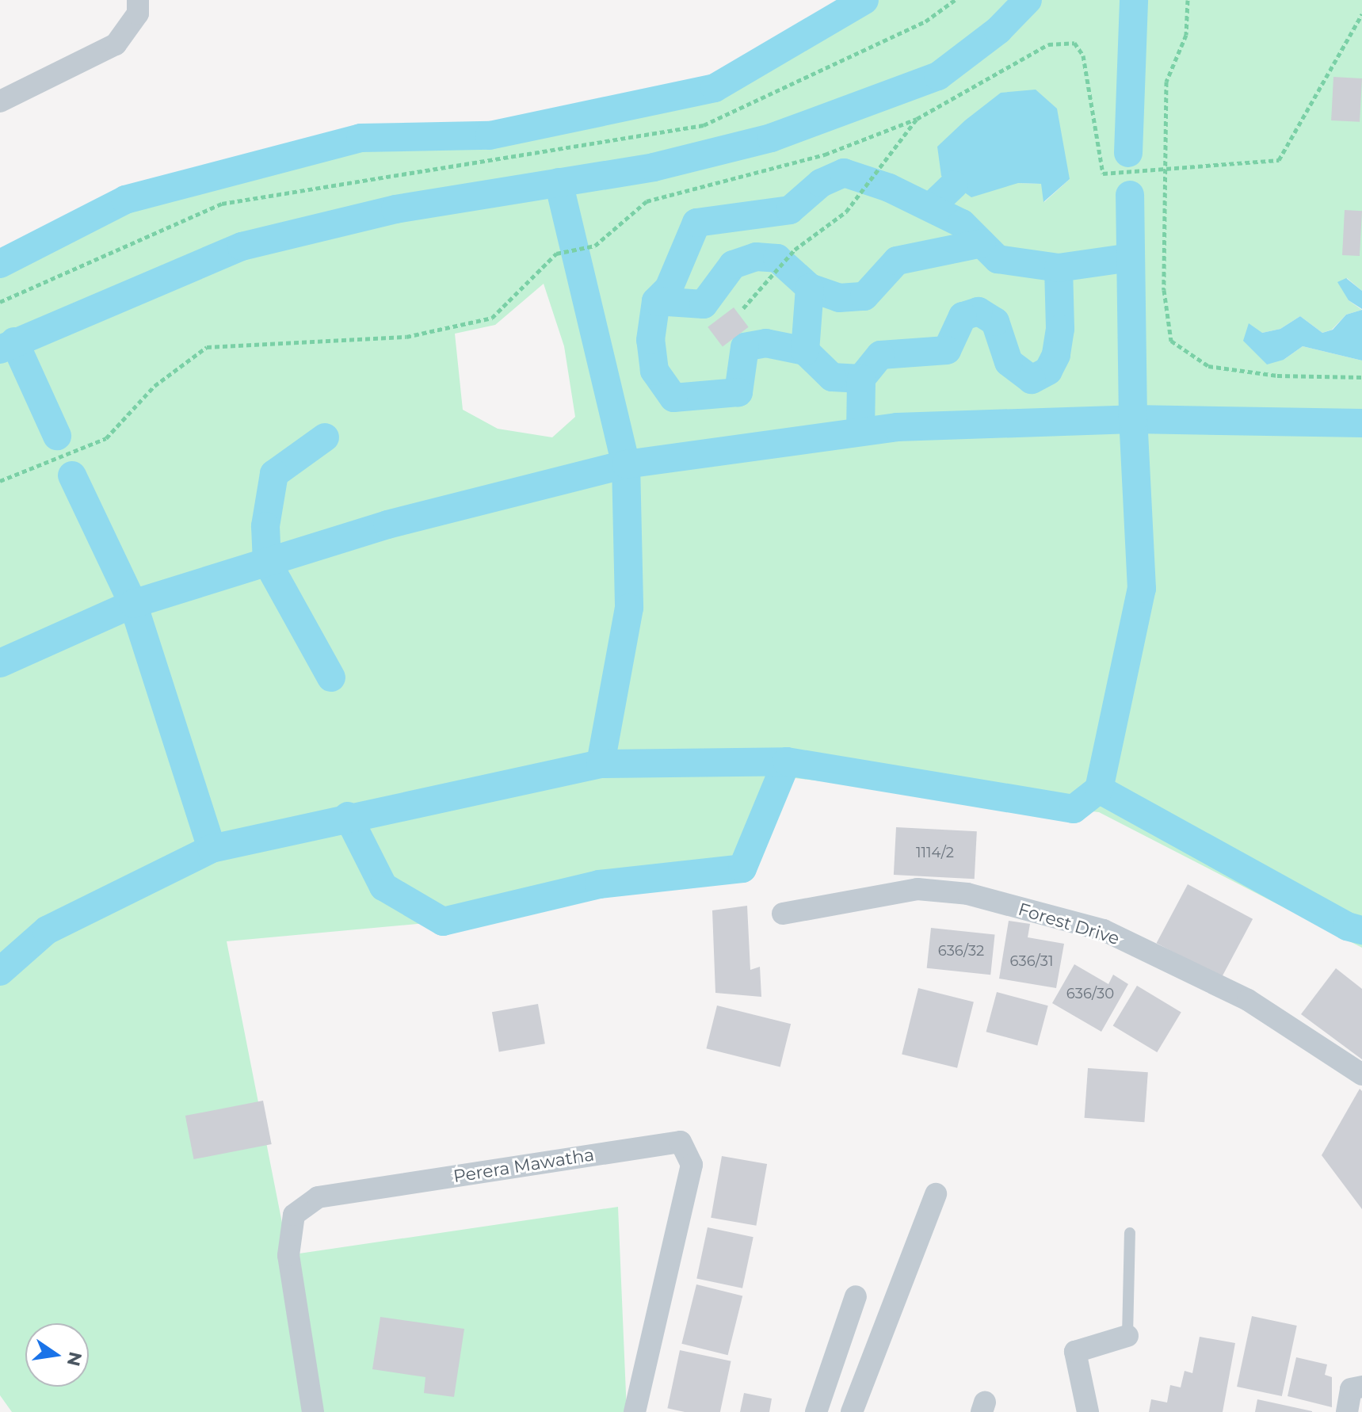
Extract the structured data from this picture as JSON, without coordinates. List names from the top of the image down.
{
  "streets": {
    "street": ["Forest Drive", "Perera Mawatha"]
  },
  "house_numbers": [
    "1114/2",
    "636/32",
    "636/31",
    "636/30"
  ],
  "north": "right"
}
